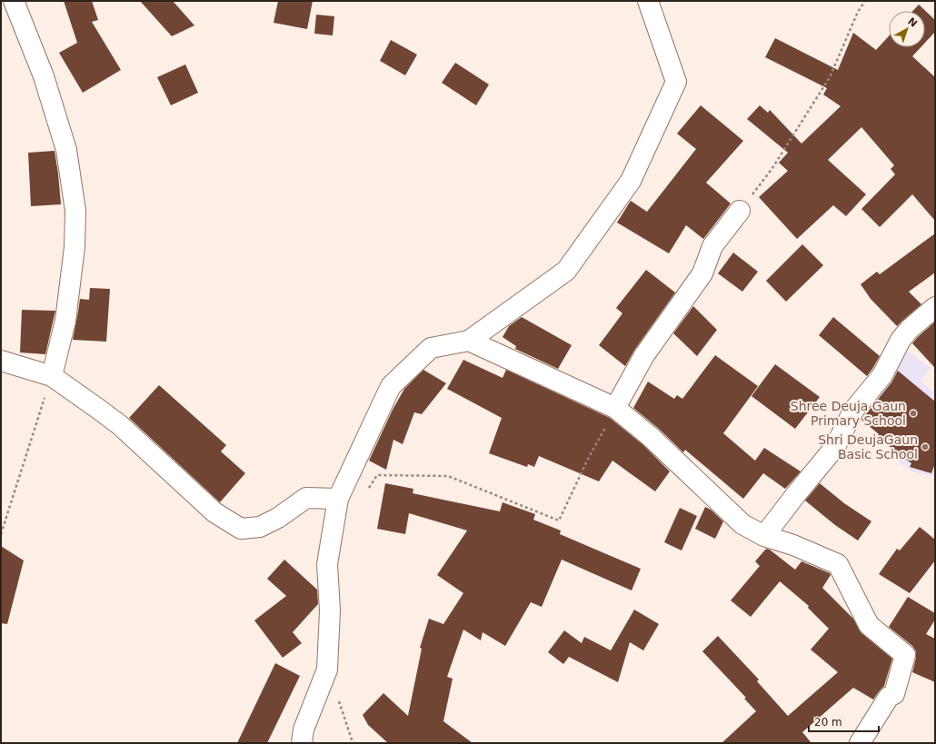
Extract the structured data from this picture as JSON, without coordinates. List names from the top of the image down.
{
  "places": ["Shree Deuja Gaun Primary School", "Shri DeujaGaun Basic School"],
  "scale_bar": "20 m",
  "north": "top right"
}
